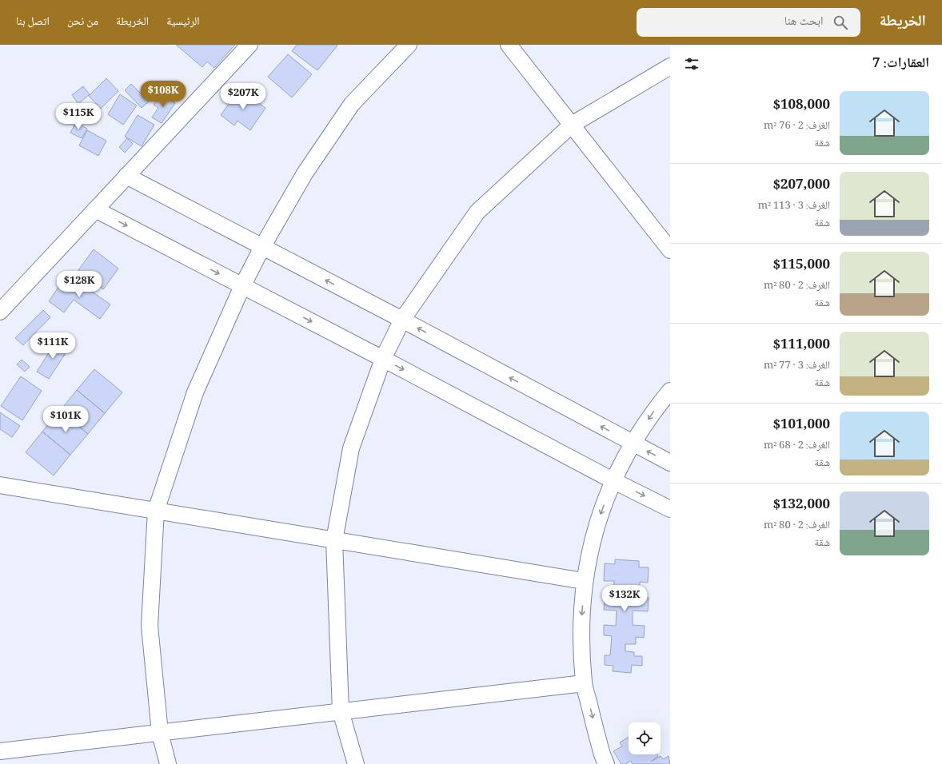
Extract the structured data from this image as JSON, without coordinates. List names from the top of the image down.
{
  "page": {
    "header": "الخريطة",
    "search": "ابحث هنا",
    "nav": [
      "الرئيسية",
      "الخريطة",
      "من نحن",
      "اتصل بنا"
    ],
    "heading": "العقارات: 7",
    "price": [
      "$108K",
      "$207K",
      "$115K",
      "$128K",
      "$111K",
      "$101K",
      "$132K"
    ],
    "list": [
      {
        "name": "$108,000",
        "note": "الغرف: 2 · 76 m² · شقة"
      },
      {
        "name": "$207,000",
        "note": "الغرف: 3 · 113 m² · شقة"
      },
      {
        "name": "$115,000",
        "note": "الغرف: 2 · 80 m² · شقة"
      },
      {
        "name": "$111,000",
        "note": "الغرف: 3 · 77 m² · شقة"
      },
      {
        "name": "$101,000",
        "note": "الغرف: 2 · 68 m² · شقة"
      },
      {
        "name": "$132,000",
        "note": "الغرف: 2 · 80 m² · شقة"
      }
    ]
  }
}
